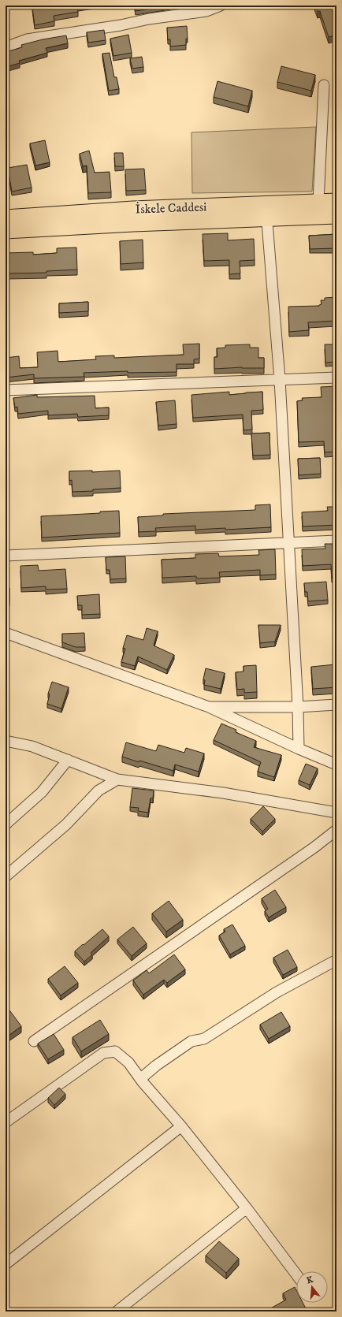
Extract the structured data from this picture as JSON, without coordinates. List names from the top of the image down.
{
  "streets": {
    "main road": ["İskele Caddesi"]
  },
  "north": "top"
}
